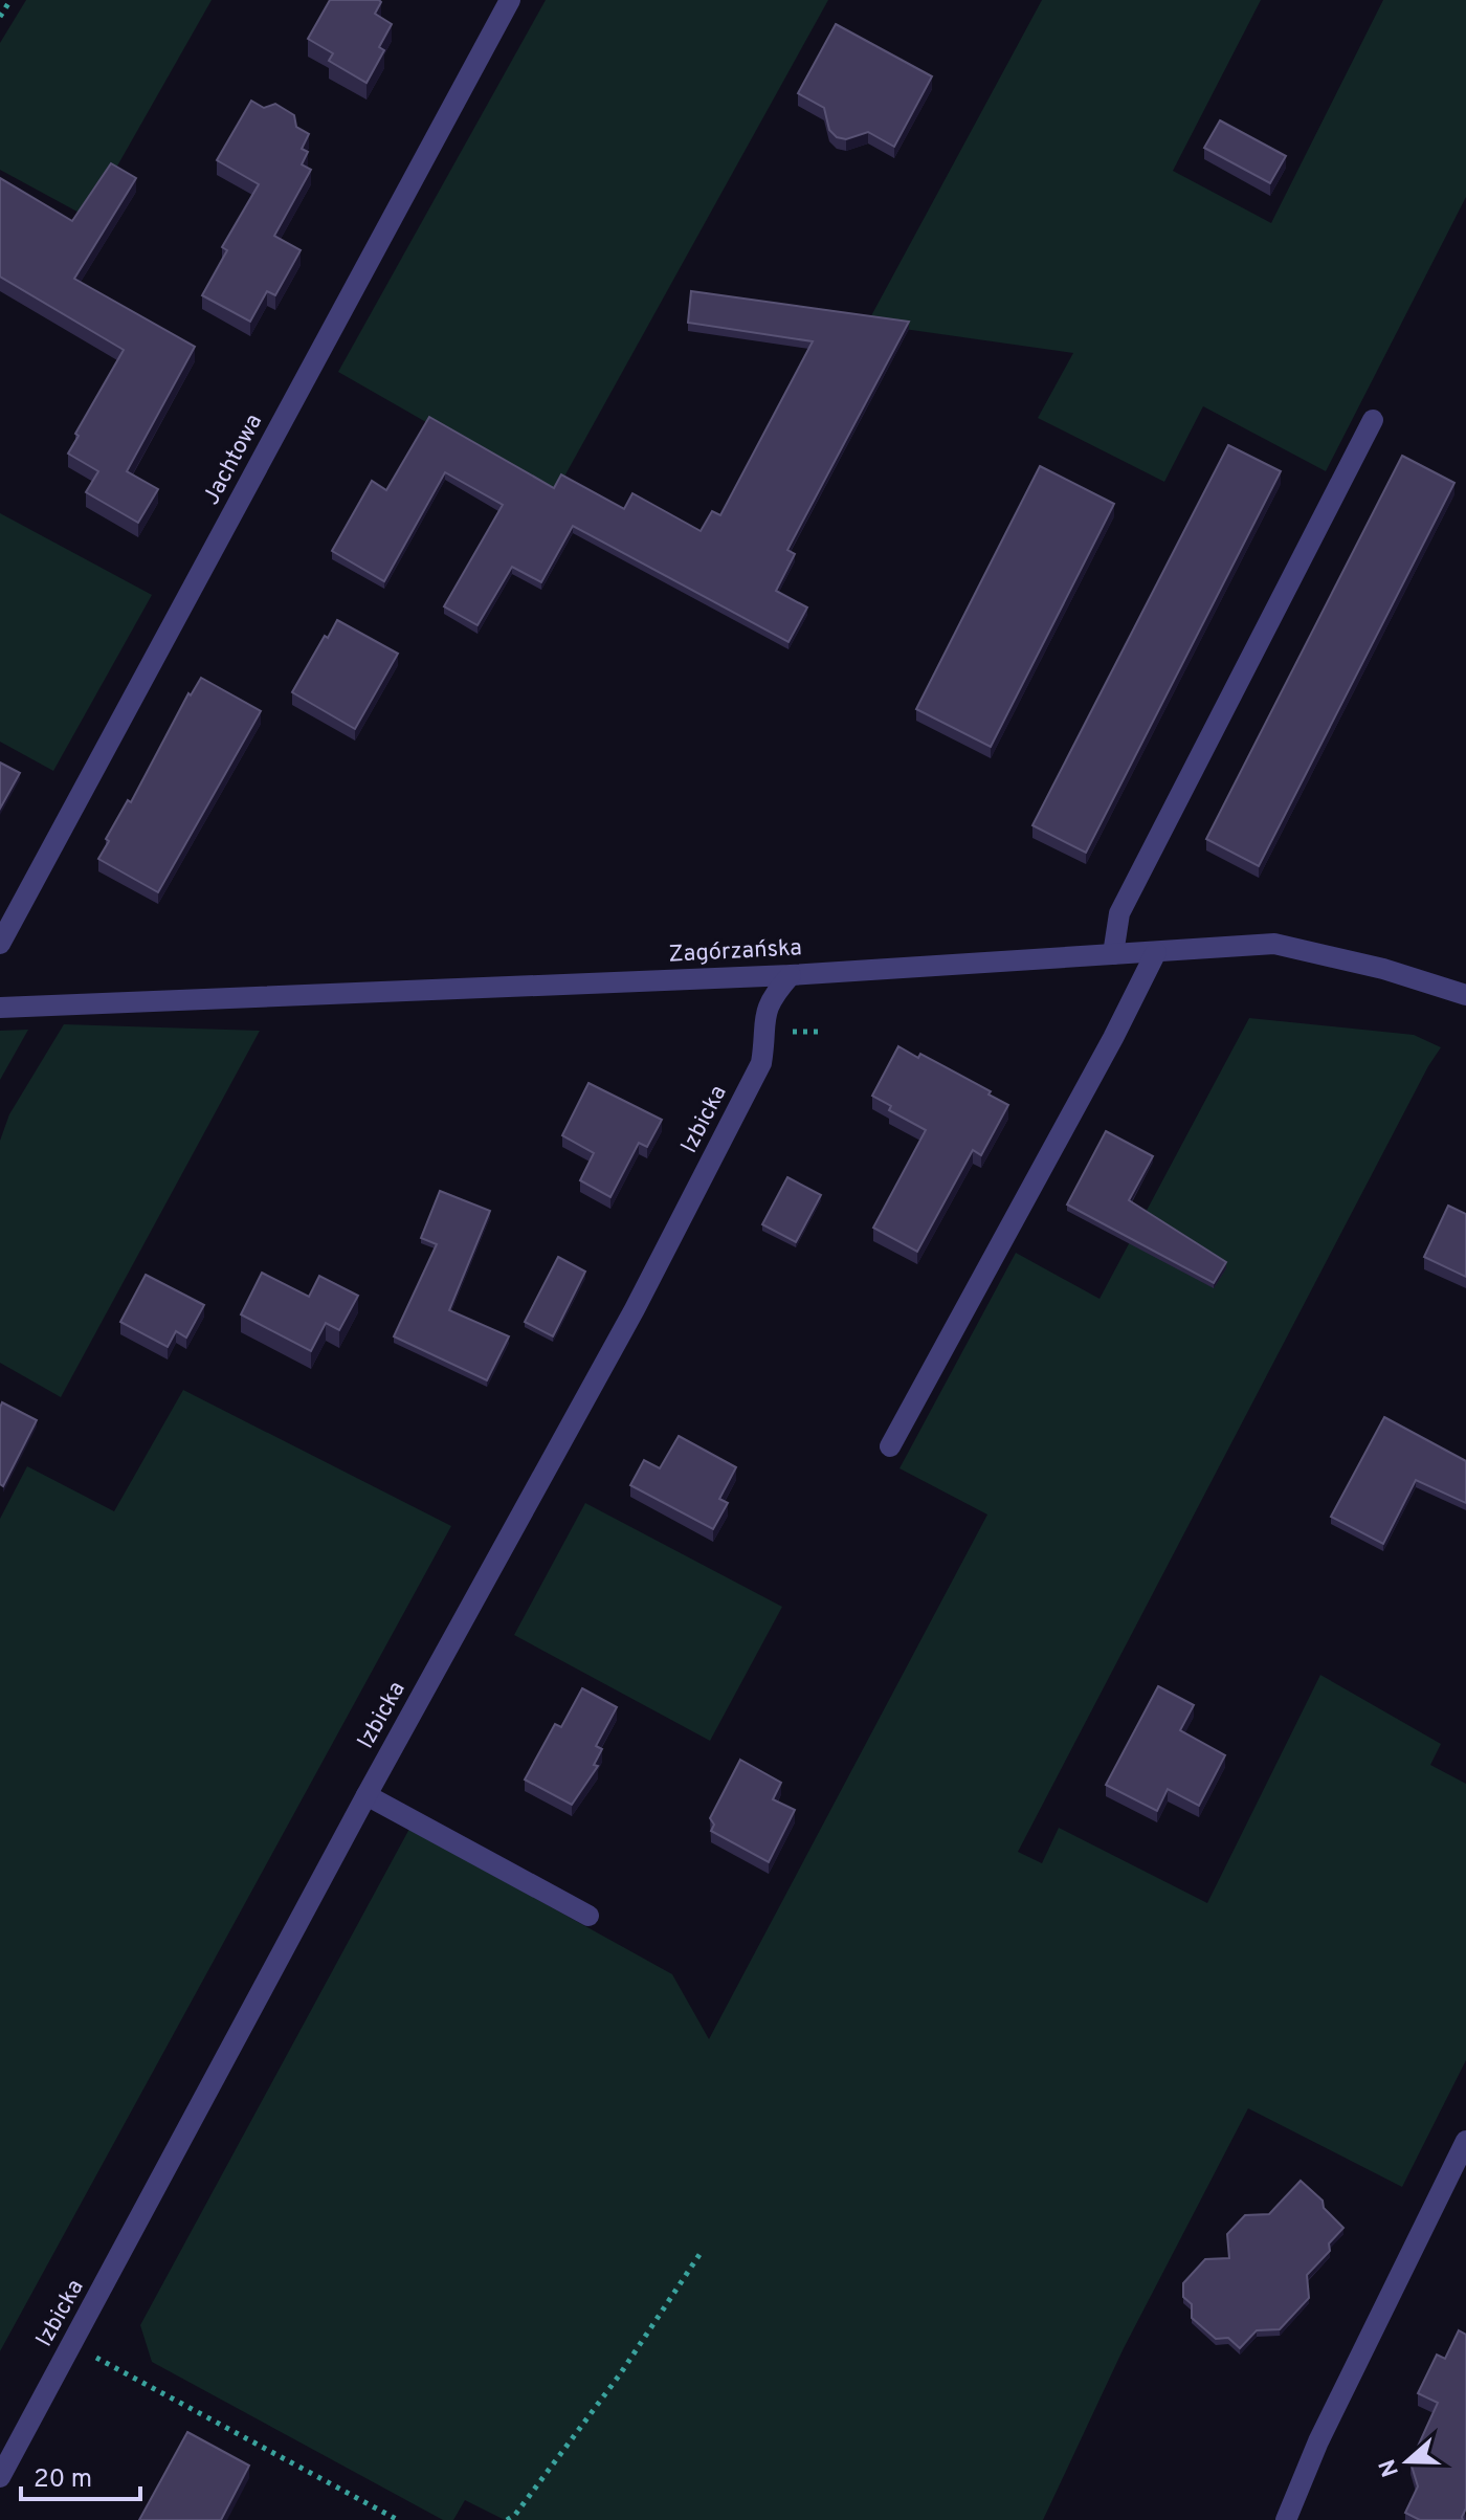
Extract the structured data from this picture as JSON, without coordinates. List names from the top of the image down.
{
  "streets": {
    "street": ["Jachtowa", "Zagórzańska", "Izbicka"]
  },
  "crossings": [
    ["Zagórzańska", "Izbicka"]
  ],
  "scale_bar": "20 m",
  "north": "left"
}
